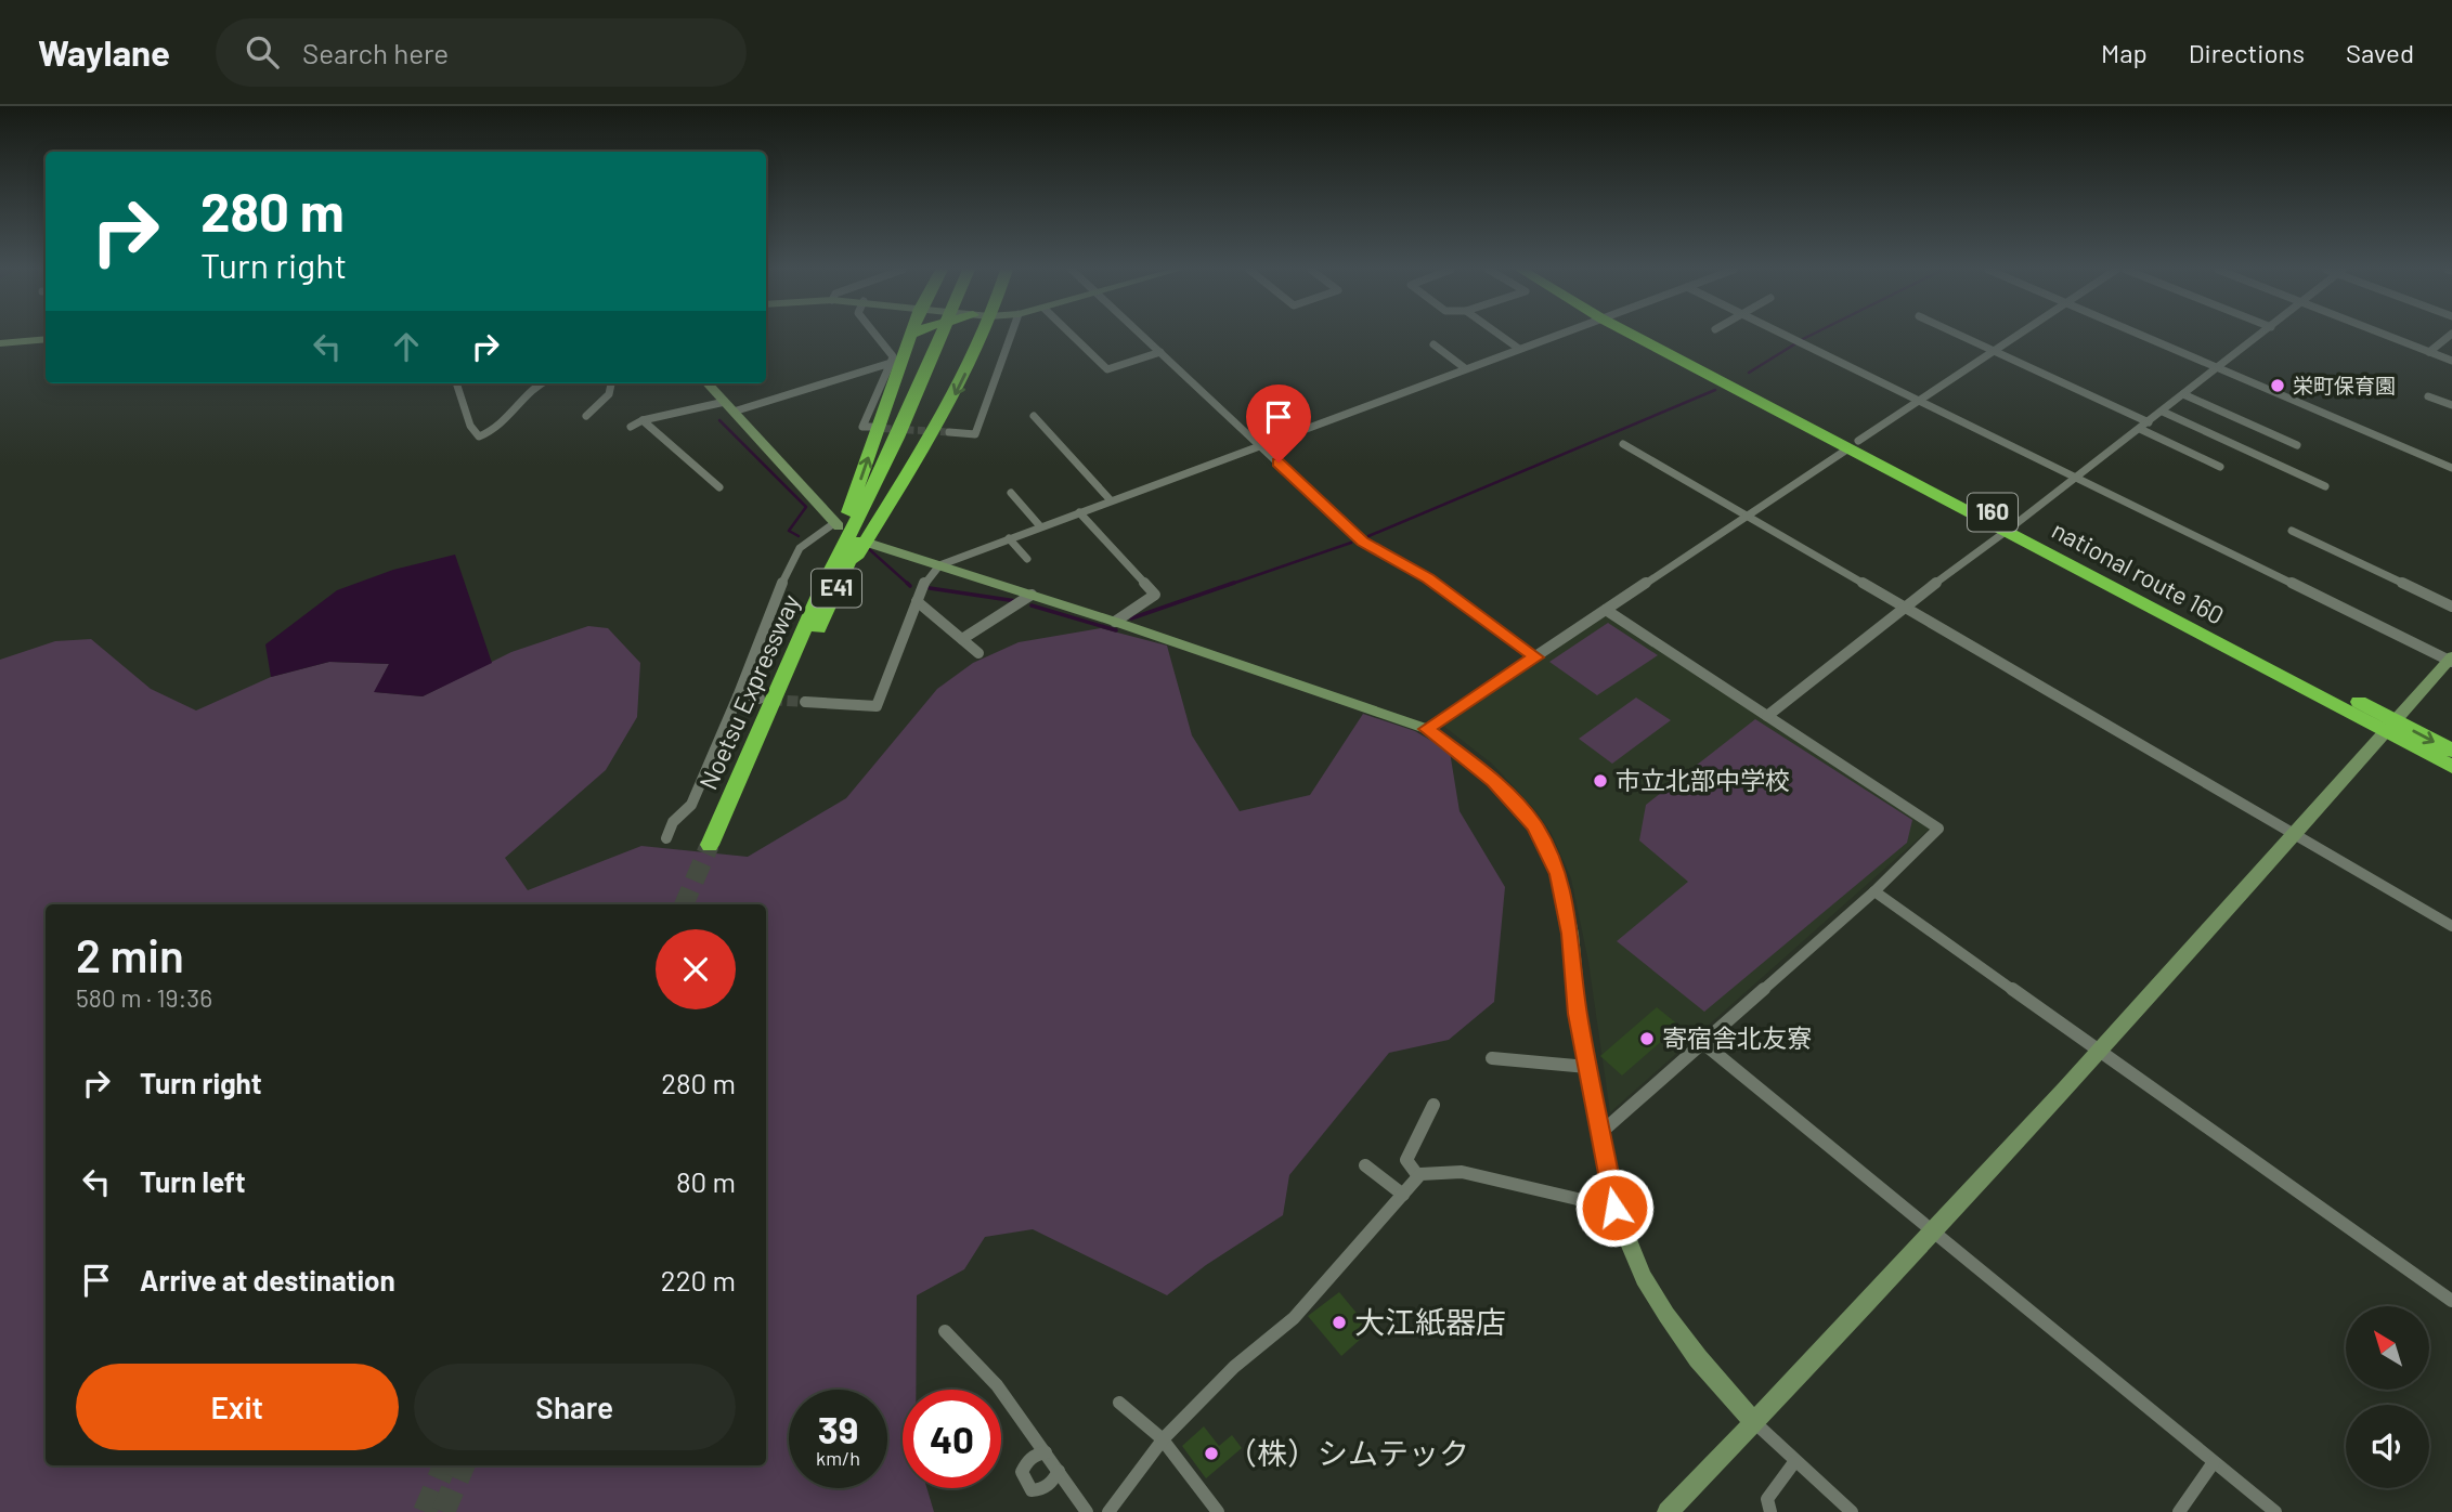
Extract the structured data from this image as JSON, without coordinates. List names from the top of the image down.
{
  "streets": {
    "highway": [
      "160",
      "national route 160",
      "E41",
      "Noetsu Expressway"
    ]
  },
  "places": [
    "栄町保育園",
    "市立北部中学校",
    "寄宿舎北友寮",
    "大江紙器店",
    "（株）シムテック"
  ],
  "north": "top left",
  "page": {
    "header": "Waylane",
    "search": "Search here",
    "nav": ["Map", "Directions", "Saved"],
    "turn": ["280 m", "Turn right"],
    "heading": ["2 min", "580 m · 19:36"],
    "list": [
      {
        "name": "Turn right",
        "value": "280 m"
      },
      {
        "name": "Turn left",
        "value": "80 m"
      },
      {
        "name": "Arrive at destination",
        "value": "220 m"
      }
    ],
    "buttons": ["Exit", "Share"],
    "speed": "39 km/h",
    "limit": "40"
  }
}
